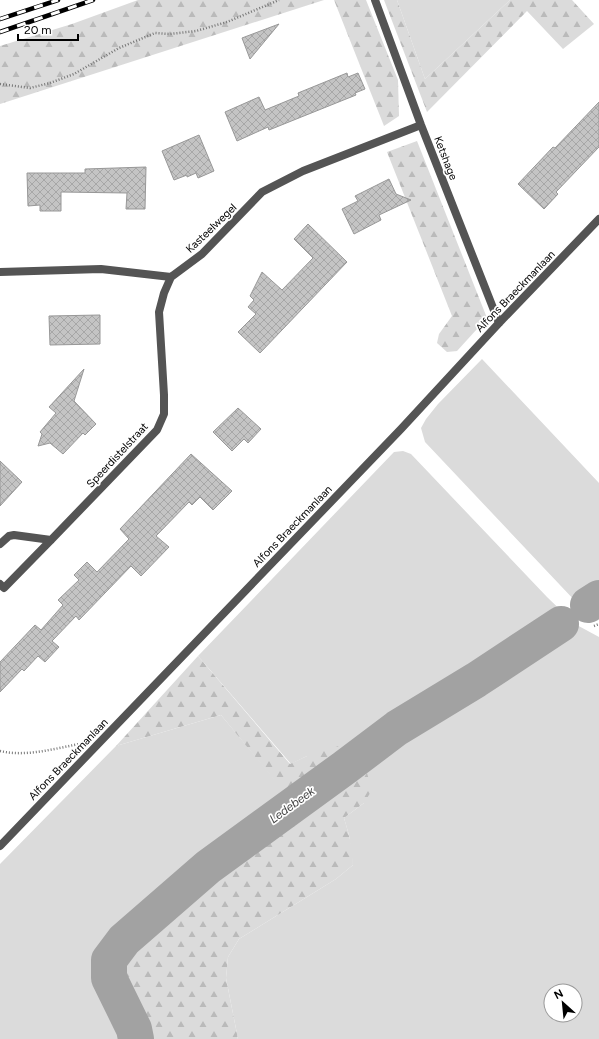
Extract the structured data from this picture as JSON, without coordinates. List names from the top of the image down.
{
  "streets": {
    "street": [
      "Ketshage",
      "Kasteelwegel",
      "Alfons Braeckmanlaan",
      "Speerdistelstraat"
    ]
  },
  "crossings": [
    ["Ketshage", "Kasteelwegel"],
    ["Ketshage", "Alfons Braeckmanlaan"],
    ["Kasteelwegel", "Speerdistelstraat"]
  ],
  "water": ["Ledebeek"],
  "scale_bar": "20 m",
  "north": "top left"
}
